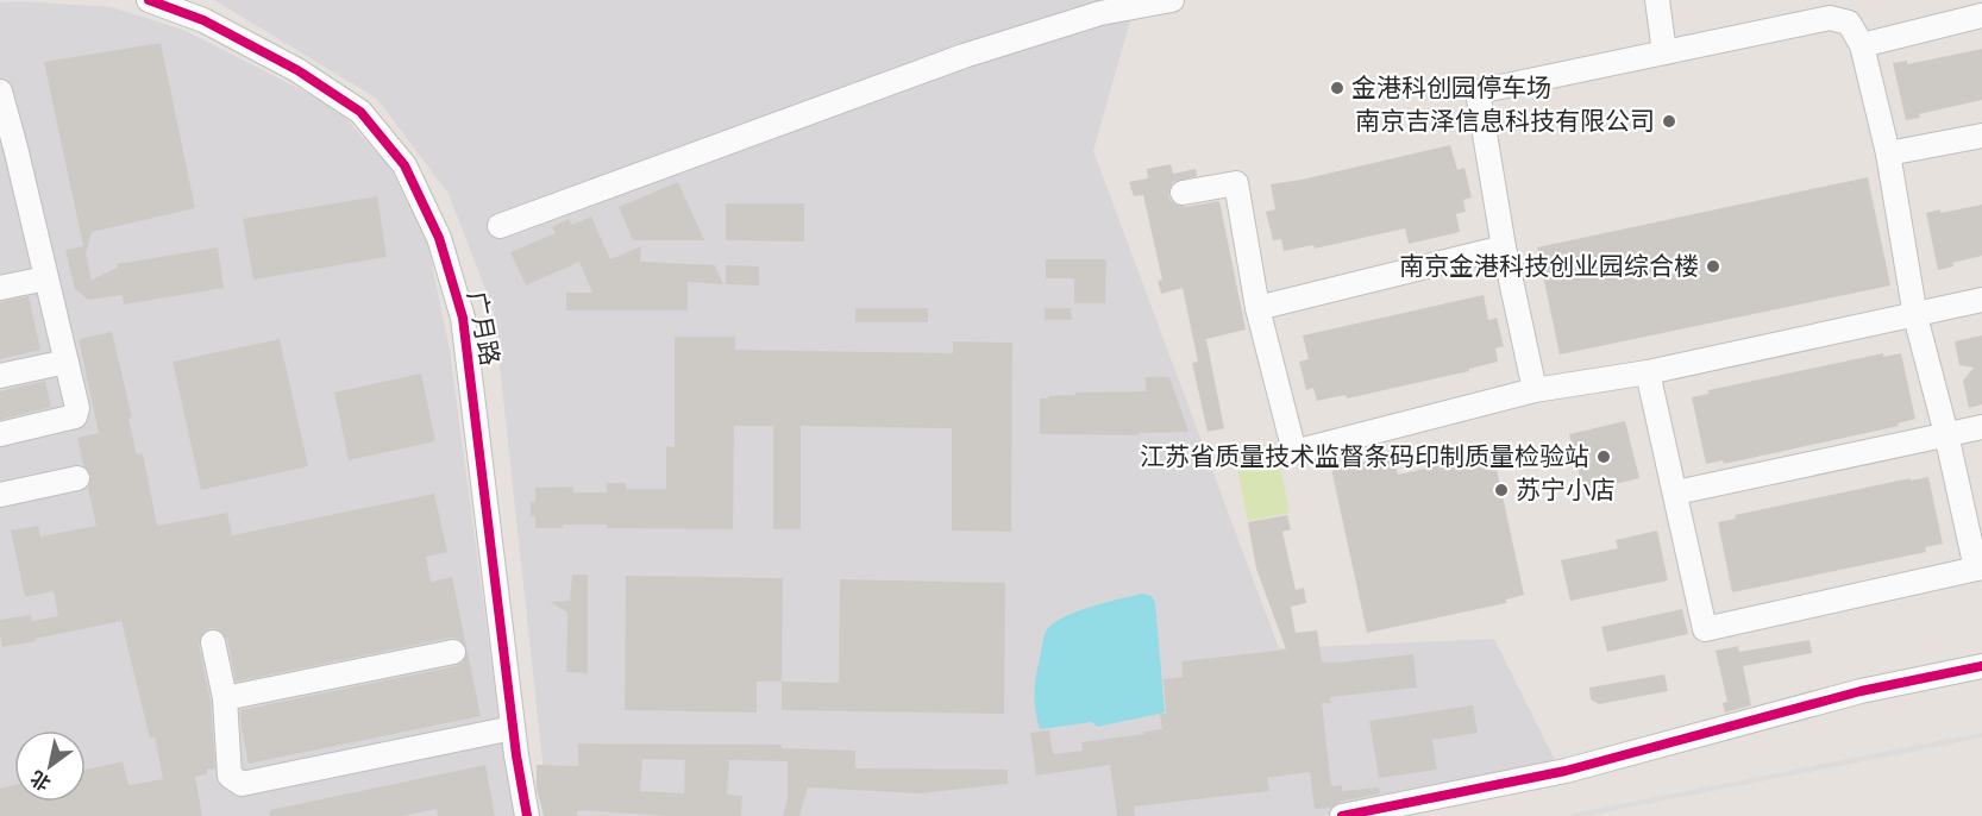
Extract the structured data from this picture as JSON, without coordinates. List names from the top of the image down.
{
  "streets": {
    "street": ["广月路"]
  },
  "places": [
    "金港科创园停车场",
    "南京吉泽信息科技有限公司",
    "南京金港科技创业园综合楼",
    "江苏省质量技术监督条码印制质量检验站",
    "苏宁小店"
  ],
  "north": "bottom left"
}
